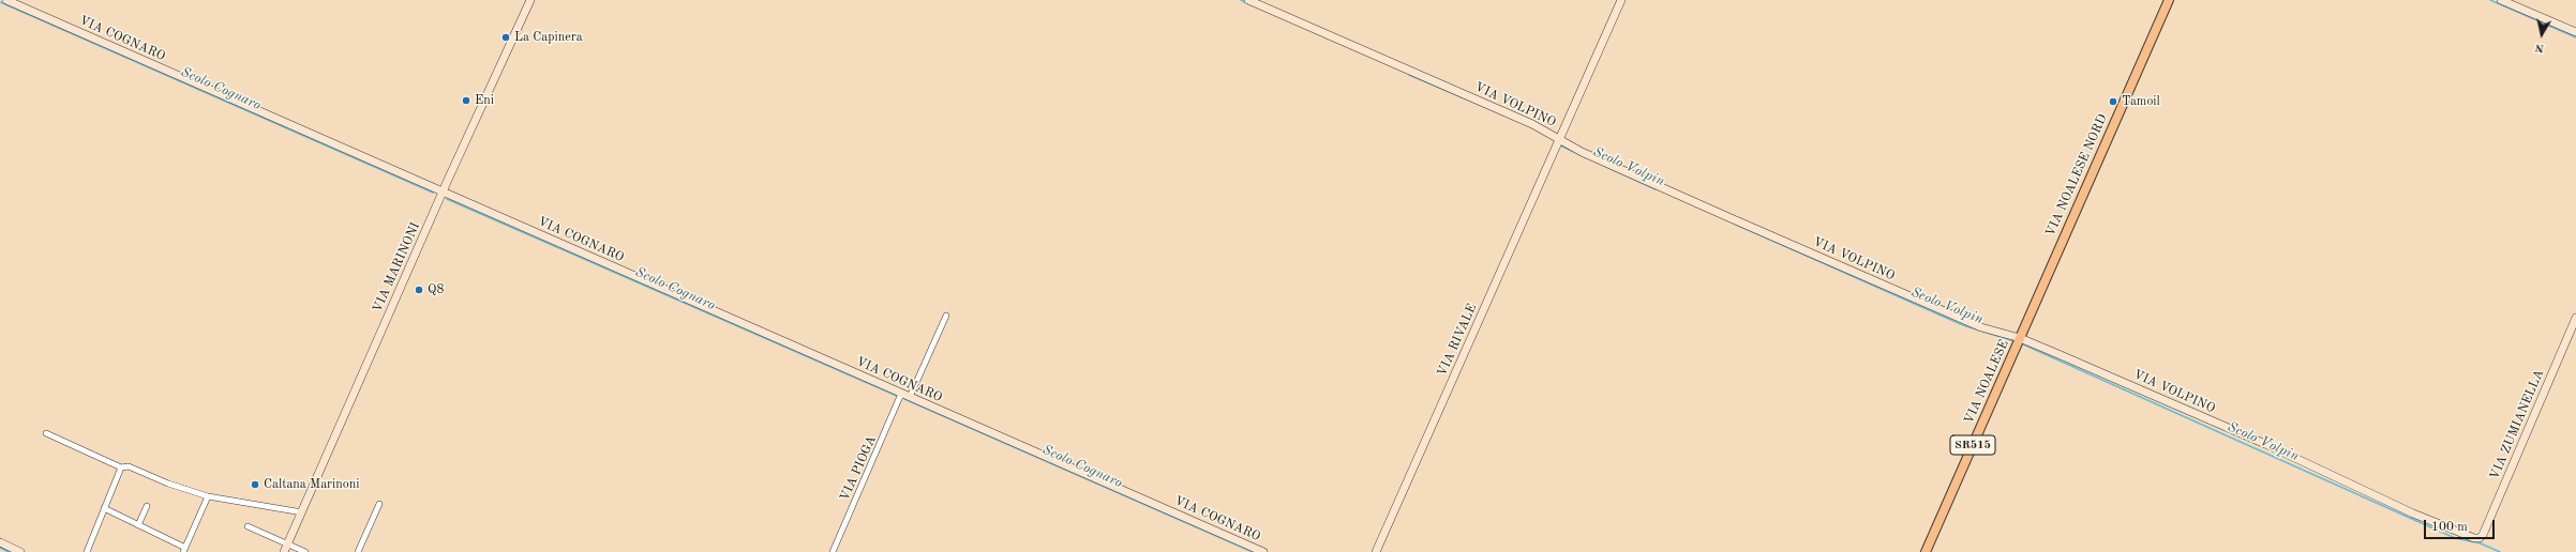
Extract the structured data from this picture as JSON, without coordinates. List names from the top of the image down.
{
  "streets": {
    "main road": ["VIA NOALESE NORD", "VIA NOALESE", "SR515"],
    "street": [
      "VIA COGNARO",
      "VIA VOLPINO",
      "VIA MARINONI",
      "VIA RIVALE",
      "VIA ZUMIANELLA",
      "VIA PIOGA"
    ]
  },
  "crossings": [
    ["VIA COGNARO", "VIA MARINONI"],
    ["VIA COGNARO", "VIA PIOGA"],
    ["VIA VOLPINO", "VIA NOALESE NORD"],
    ["VIA VOLPINO", "VIA RIVALE"],
    ["VIA VOLPINO", "VIA NOALESE"],
    ["VIA VOLPINO", "VIA ZUMIANELLA"],
    ["VIA NOALESE NORD", "VIA NOALESE"]
  ],
  "water": ["Scolo Cognaro", "Scolo Volpin"],
  "places": [
    "La Capinera",
    "Eni",
    "Tamoil",
    "Q8",
    "Caltana Marinoni"
  ],
  "scale_bar": "100 m",
  "north": "bottom"
}
